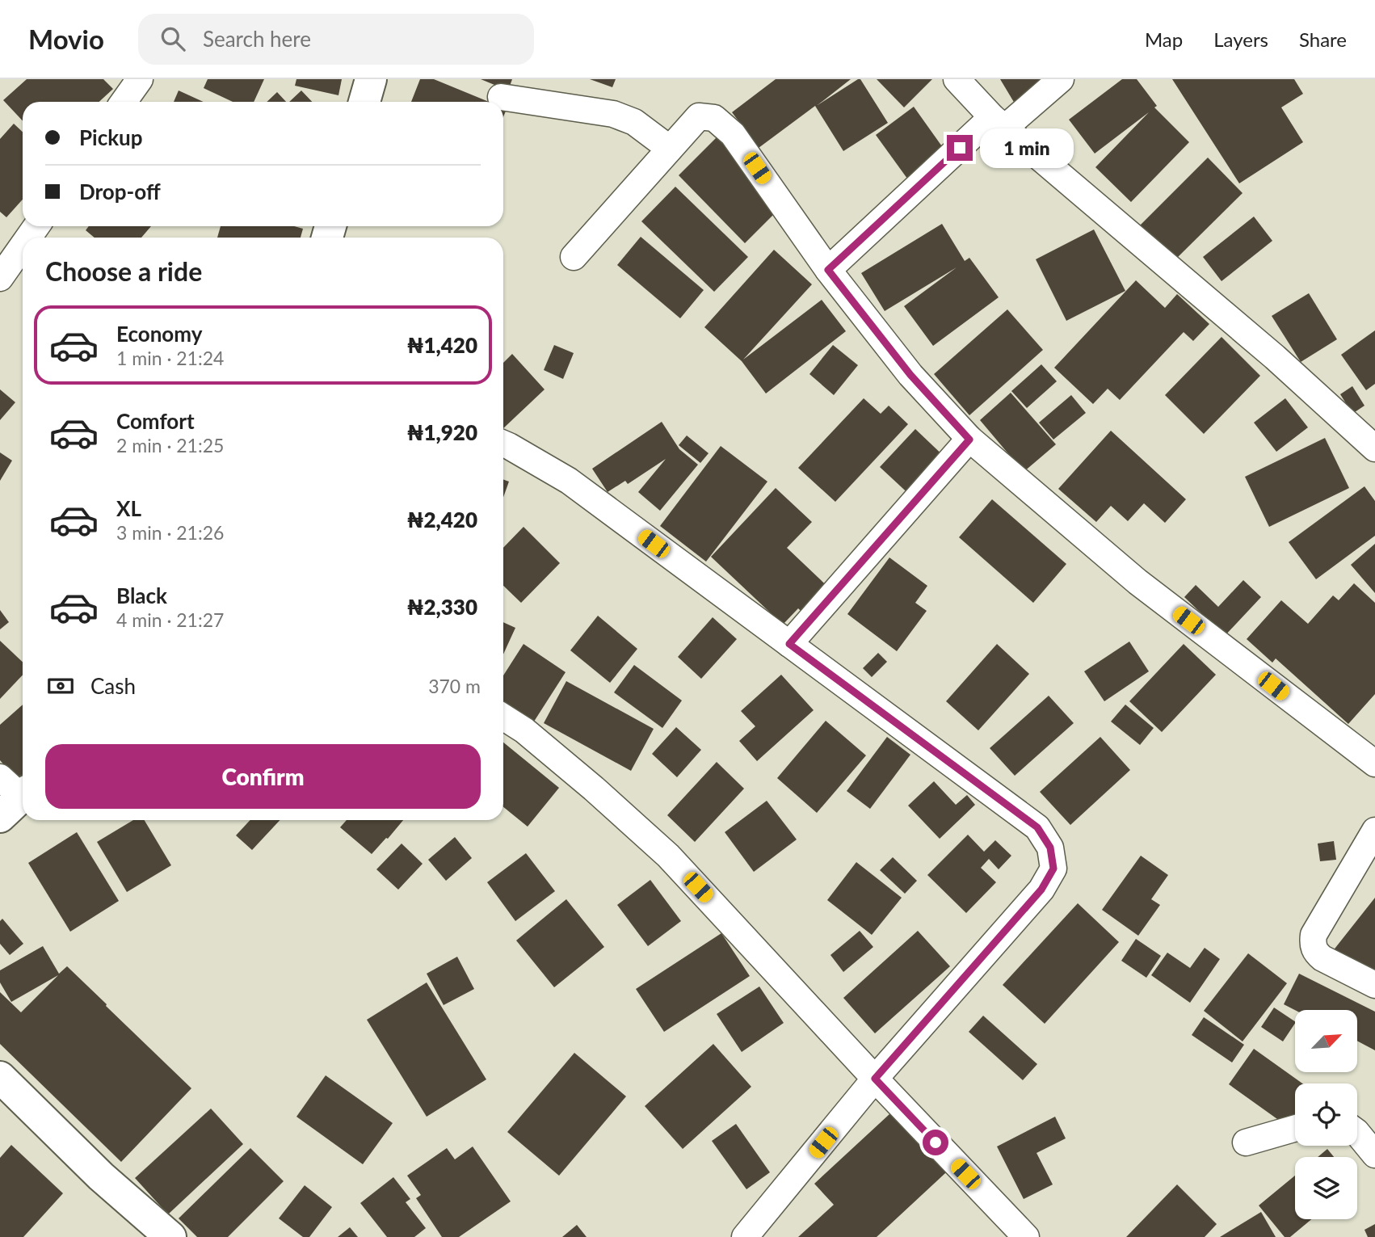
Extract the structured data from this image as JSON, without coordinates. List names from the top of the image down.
{
  "north": "top right",
  "page": {
    "header": "Movio",
    "search": "Search here",
    "nav": ["Map", "Layers", "Share"],
    "banner": ["Pickup", "Drop-off"],
    "bubble": "1 min",
    "heading": "Choose a ride",
    "list": [
      {
        "name": "Economy",
        "note": "1 min · 21:24",
        "value": "₦1,420"
      },
      {
        "name": "Comfort",
        "note": "2 min · 21:25",
        "value": "₦1,920"
      },
      {
        "name": "XL",
        "note": "3 min · 21:26",
        "value": "₦2,420"
      },
      {
        "name": "Black",
        "note": "4 min · 21:27",
        "value": "₦2,330"
      }
    ],
    "pay": ["Cash", "370 m"],
    "buttons": "Confirm"
  }
}
